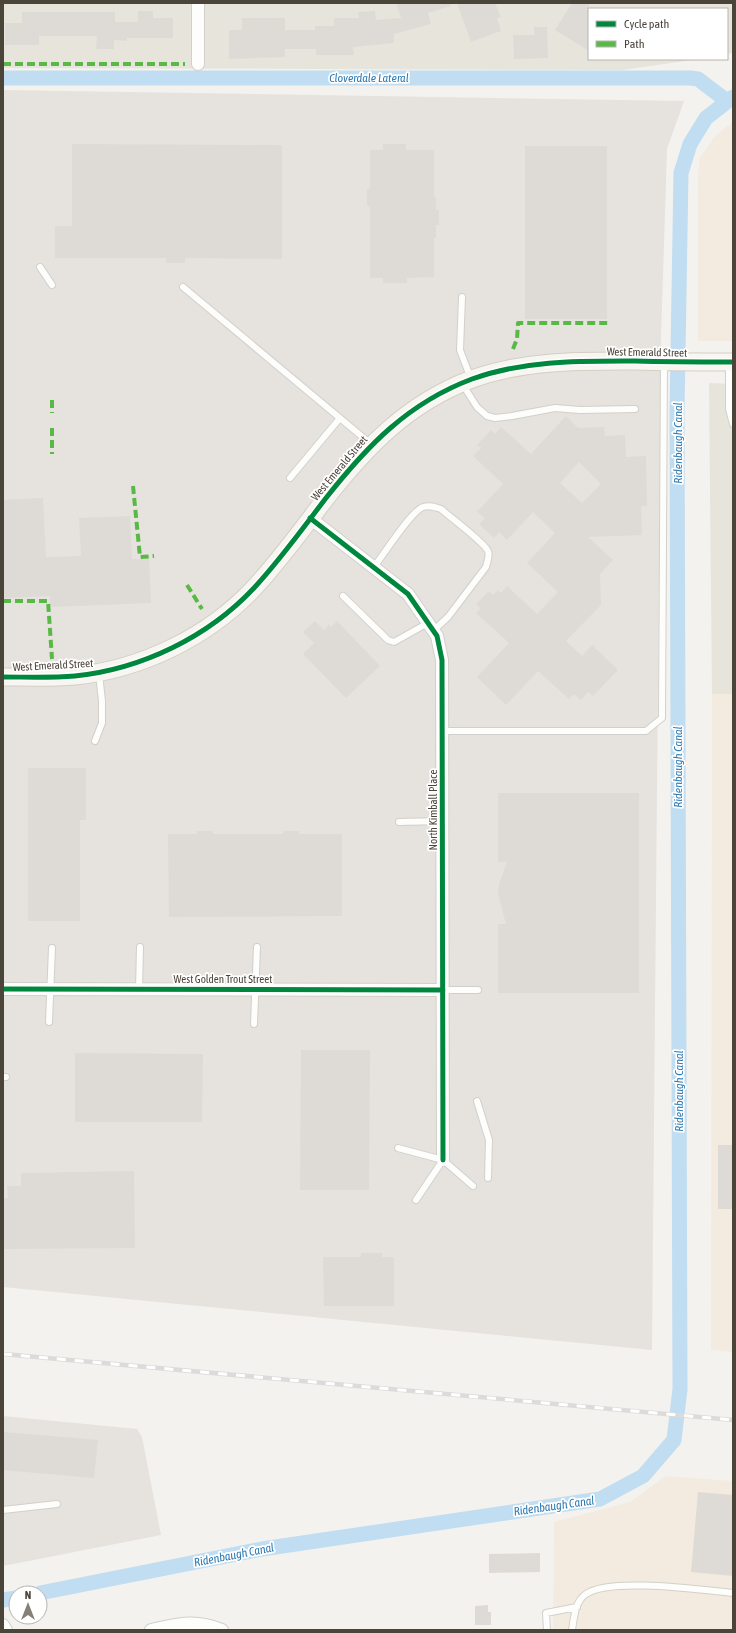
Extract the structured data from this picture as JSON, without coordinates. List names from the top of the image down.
{
  "streets": {
    "main road": ["West Emerald Street"],
    "street": ["North Kimball Place", "West Golden Trout Street"]
  },
  "crossings": [
    ["West Emerald Street", "North Kimball Place"],
    ["North Kimball Place", "West Golden Trout Street"]
  ],
  "water": ["Cloverdale Lateral", "Ridenbaugh Canal"],
  "legend": ["Cycle path", "Path"],
  "north": "top"
}
